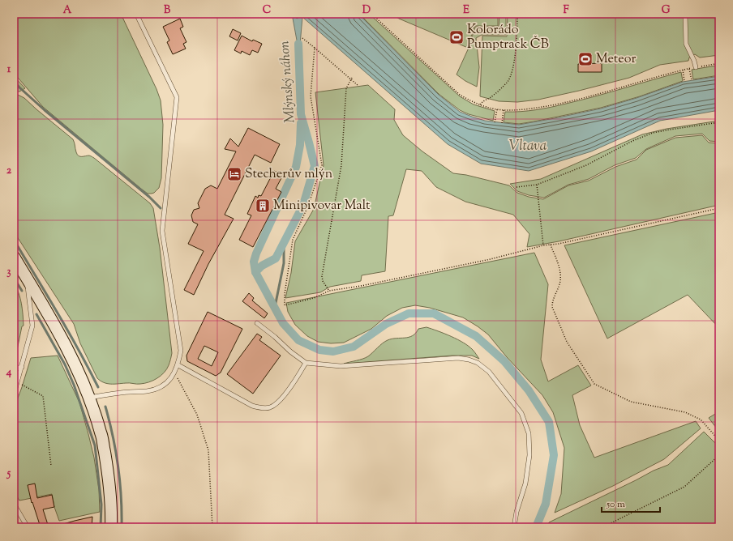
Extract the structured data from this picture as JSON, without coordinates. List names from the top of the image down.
{
  "water": ["Mlýnský náhon", "Vltava"],
  "places": {
    "sports": ["Kolorádo Pumptrack ČB", "Meteor"],
    "hotel": ["Stecherův mlýn"],
    "building": ["Minipivovar Malt"]
  },
  "scale_bar": "50 m",
  "grid": {
    "columns": [
      "A",
      "B",
      "C",
      "D",
      "E",
      "F",
      "G"
    ],
    "rows": [
      "1",
      "2",
      "3",
      "4",
      "5"
    ]
  }
}
